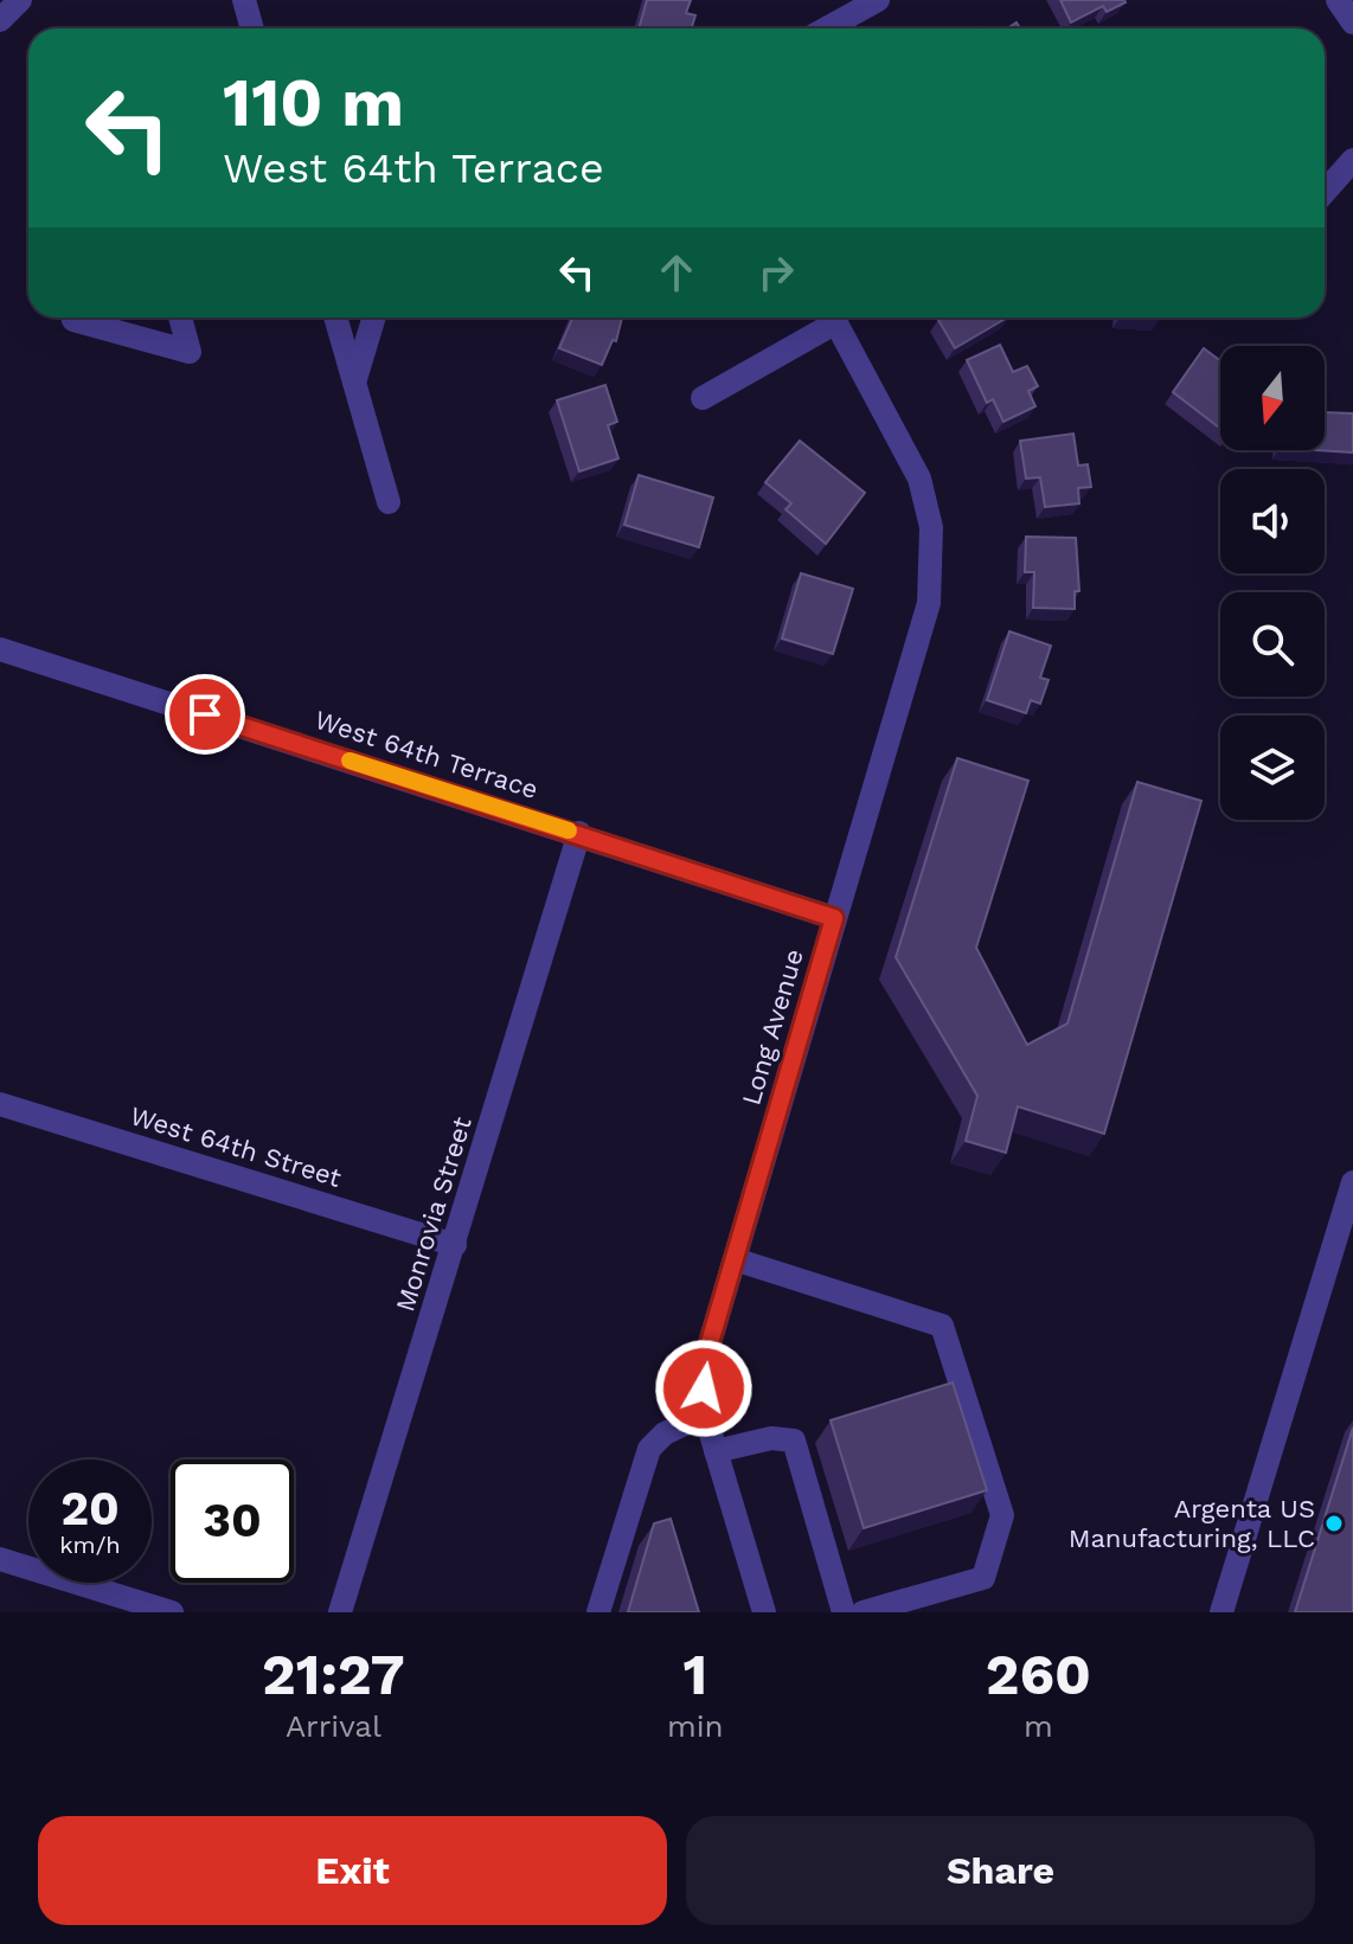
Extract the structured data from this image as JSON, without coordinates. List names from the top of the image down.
{
  "streets": {
    "street": [
      "West 64th Terrace",
      "Long Avenue",
      "West 64th Street",
      "Monrovia Street"
    ]
  },
  "crossings": [
    ["West 64th Terrace", "Long Avenue"],
    ["West 64th Terrace", "Monrovia Street"],
    ["West 64th Street", "Monrovia Street"]
  ],
  "places": ["Argenta US Manufacturing, LLC"],
  "north": "bottom",
  "page": {
    "turn": ["110 m", "West 64th Terrace"],
    "speed": "20 km/h",
    "limit": "30",
    "eta": [
      "21:27",
      "Arrival",
      "1",
      "min",
      "260",
      "m"
    ],
    "buttons": ["Exit", "Share"]
  }
}
